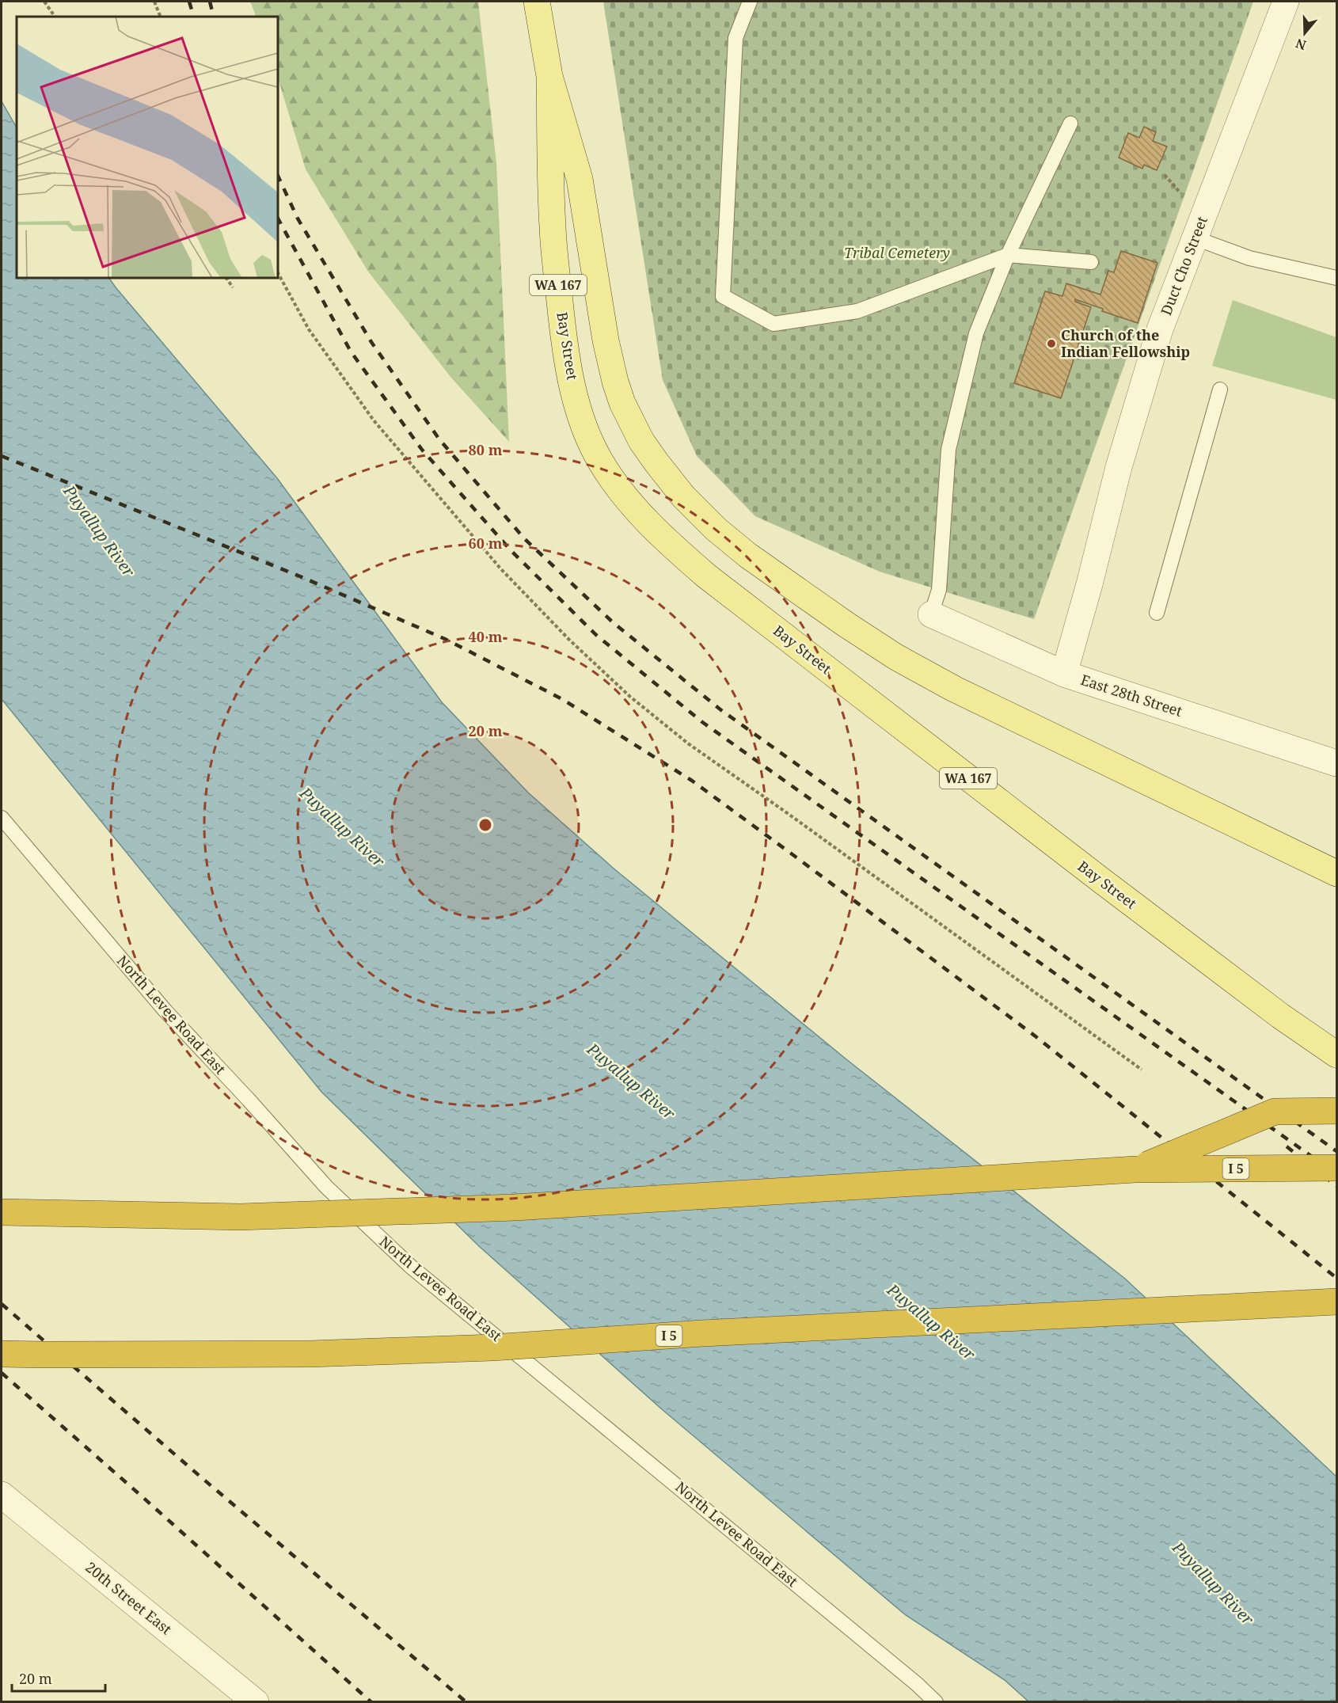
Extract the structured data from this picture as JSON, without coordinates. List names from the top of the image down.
{
  "streets": {
    "highway": ["I 5"],
    "main road": ["WA 167", "Bay Street"],
    "street": ["Duct Cho Street", "East 28th Street", "20th Street East"],
    "lane": ["North Levee Road East"]
  },
  "crossings": [
    ["Duct Cho Street", "East 28th Street"]
  ],
  "water": ["Puyallup River"],
  "parks": ["Tribal Cemetery"],
  "places": ["Church of the Indian Fellowship"],
  "scale_bar": "20 m",
  "north": "bottom",
  "rings": [
    "80 m",
    "60 m",
    "40 m",
    "20 m"
  ]
}
